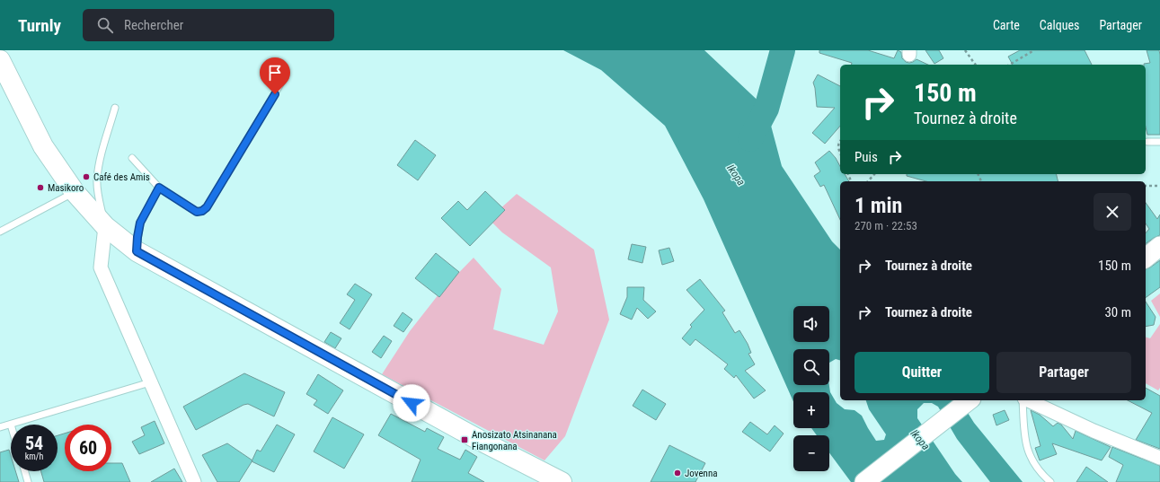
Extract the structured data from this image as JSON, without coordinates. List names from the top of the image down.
{
  "water": ["Ikopa"],
  "places": {
    "other": ["Café des Amis", "Masikoro", "Jovenna"],
    "transit": ["Anosizato Atsinanana Fiangonana"]
  },
  "page": {
    "header": "Turnly",
    "search": "Rechercher",
    "nav": ["Carte", "Calques", "Partager"],
    "turn": ["150 m", "Tournez à droite"],
    "then": "Puis",
    "heading": ["1 min", "270 m · 22:53"],
    "list": [
      {
        "name": "Tournez à droite",
        "value": "150 m"
      },
      {
        "name": "Tournez à droite",
        "value": "30 m"
      }
    ],
    "map_buttons": ["+", "−"],
    "buttons": ["Quitter", "Partager"],
    "speed": "54 km/h",
    "limit": "60"
  }
}
